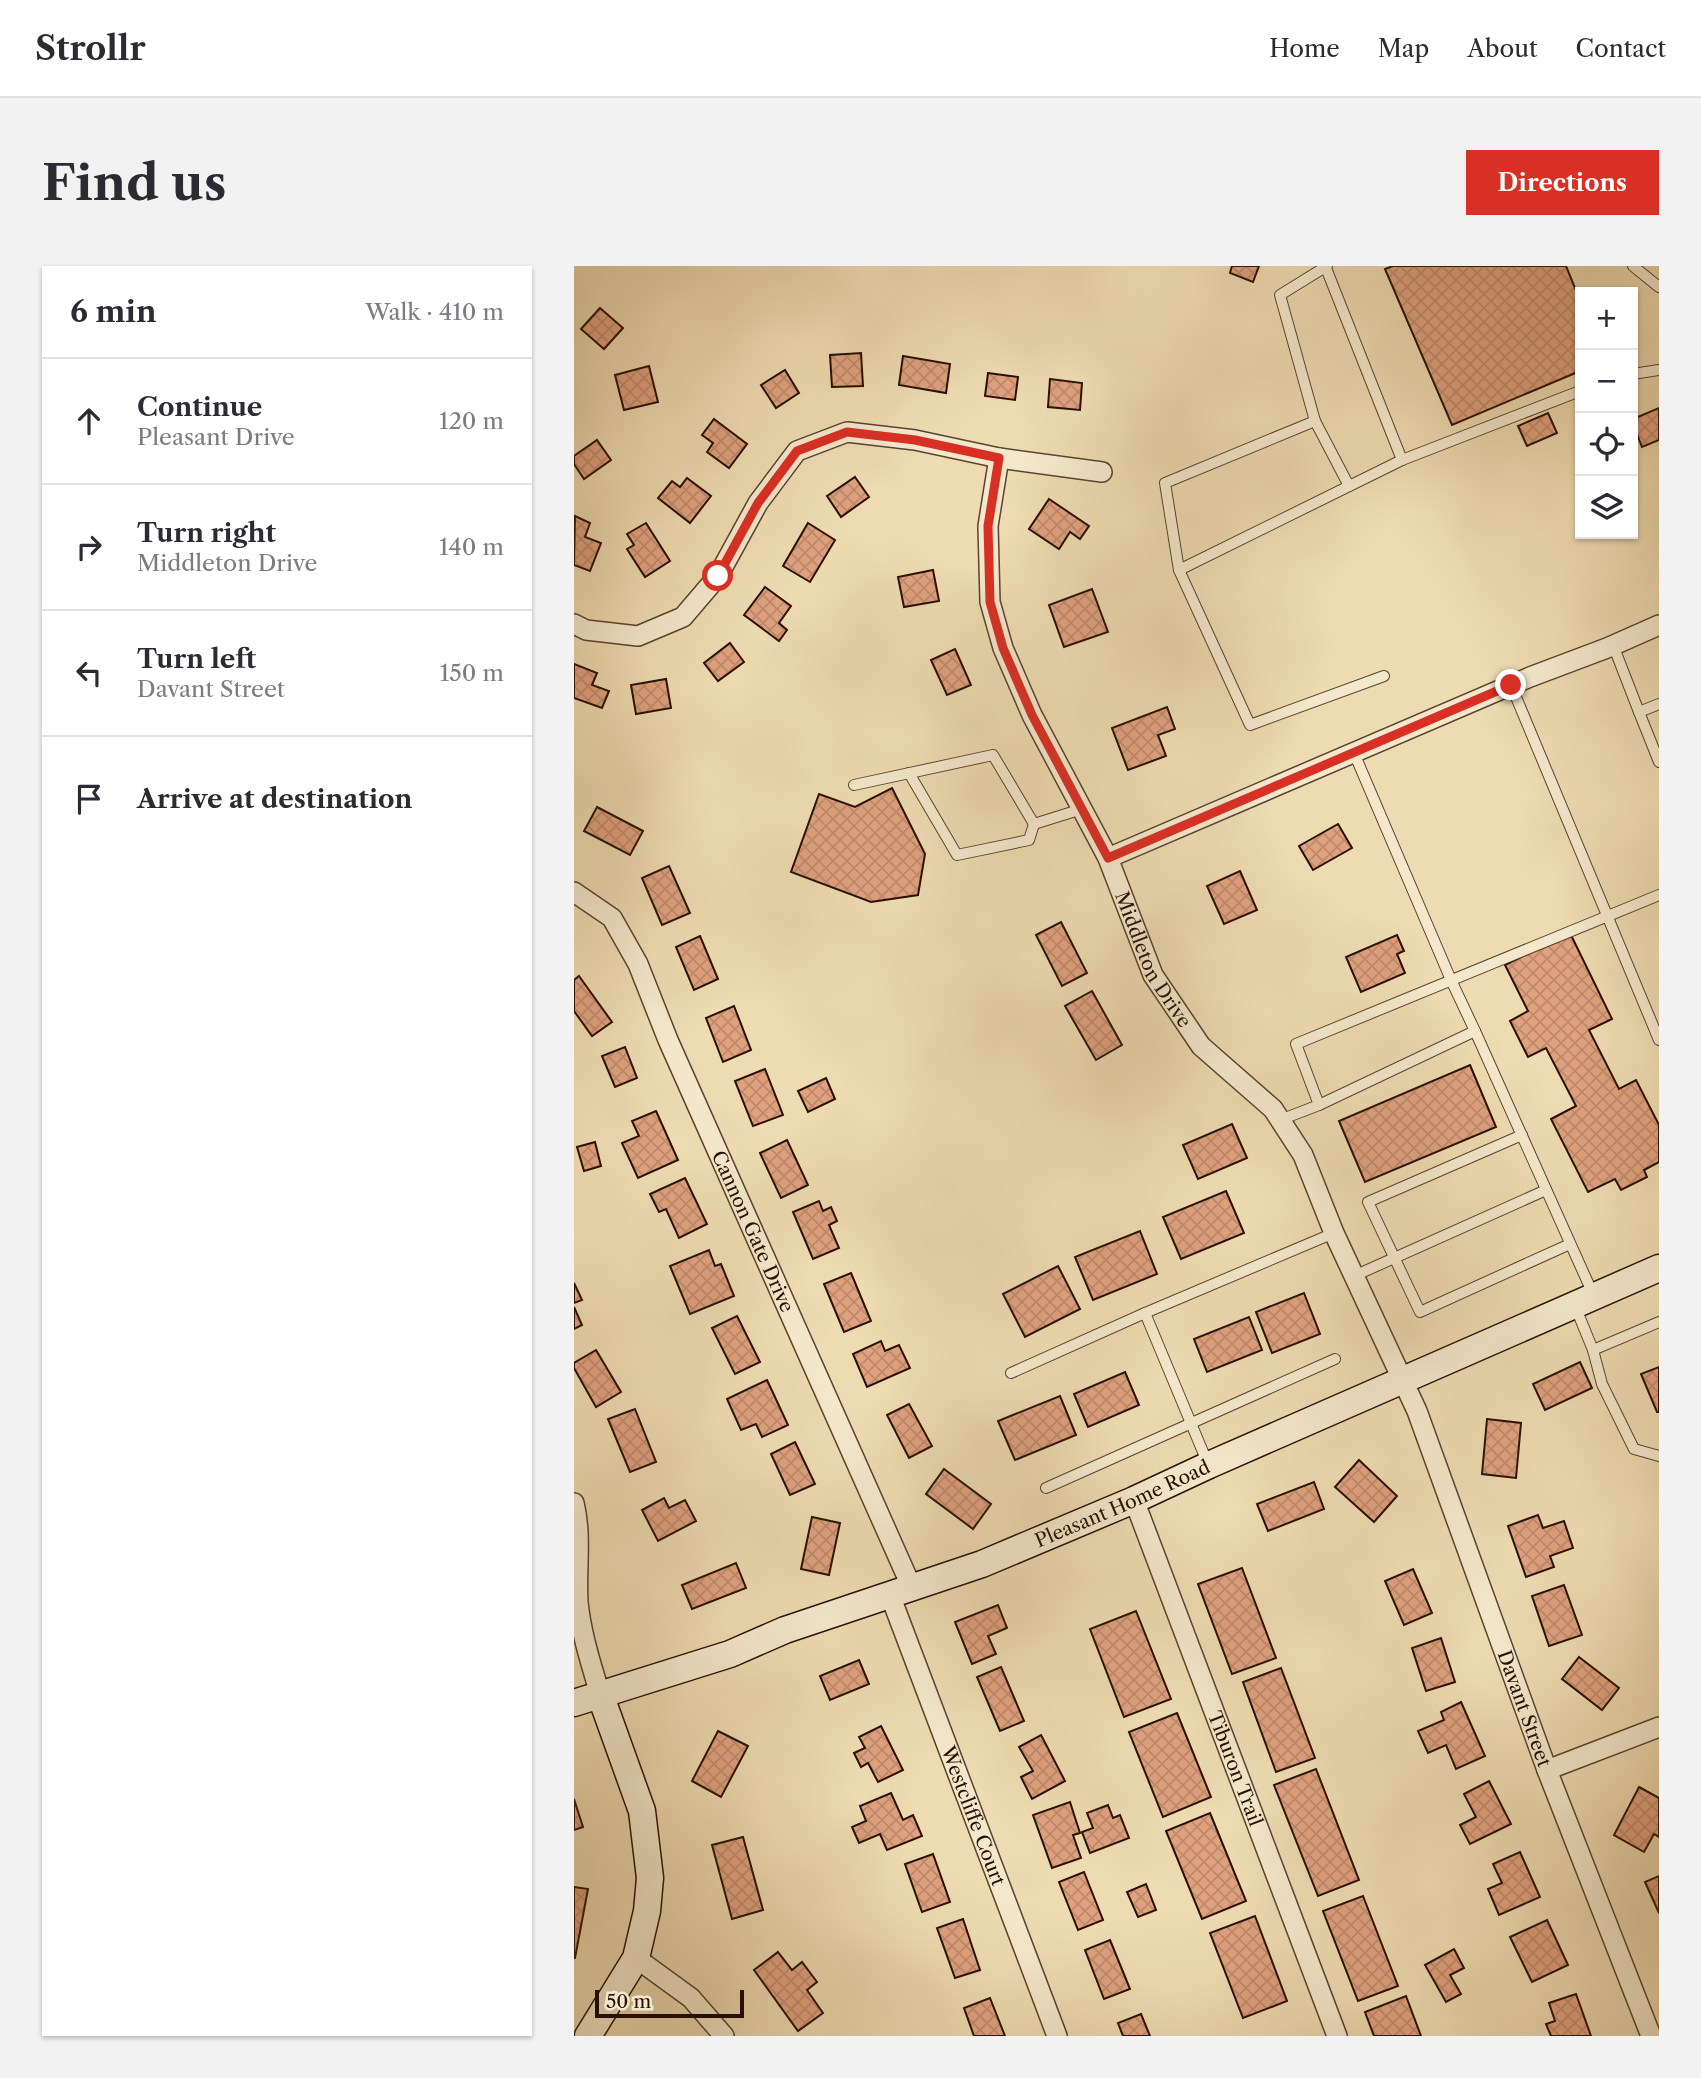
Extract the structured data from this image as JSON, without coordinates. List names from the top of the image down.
{
  "streets": {
    "main road": ["Pleasant Home Road"],
    "street": [
      "Middleton Drive",
      "Cannon Gate Drive",
      "Davant Street",
      "Tiburon Trail",
      "Westcliffe Court"
    ]
  },
  "crossings": [
    ["Middleton Drive", "Pleasant Home Road"],
    ["Middleton Drive", "Davant Street"],
    ["Cannon Gate Drive", "Pleasant Home Road"],
    ["Cannon Gate Drive", "Westcliffe Court"],
    ["Pleasant Home Road", "Davant Street"],
    ["Pleasant Home Road", "Tiburon Trail"],
    ["Pleasant Home Road", "Westcliffe Court"]
  ],
  "scale_bar": "50 m",
  "page": {
    "header": "Strollr",
    "nav": [
      "Home",
      "Map",
      "About",
      "Contact"
    ],
    "buttons": "Directions",
    "title": "Find us",
    "heading": ["6 min", "Walk · 410 m"],
    "map_buttons": ["+", "−"],
    "list": [
      ["Continue", "Pleasant Drive", "120 m"],
      ["Turn right", "Middleton Drive", "140 m"],
      ["Turn left", "Davant Street", "150 m"],
      "Arrive at destination"
    ],
    "scale": "50 m"
  }
}
